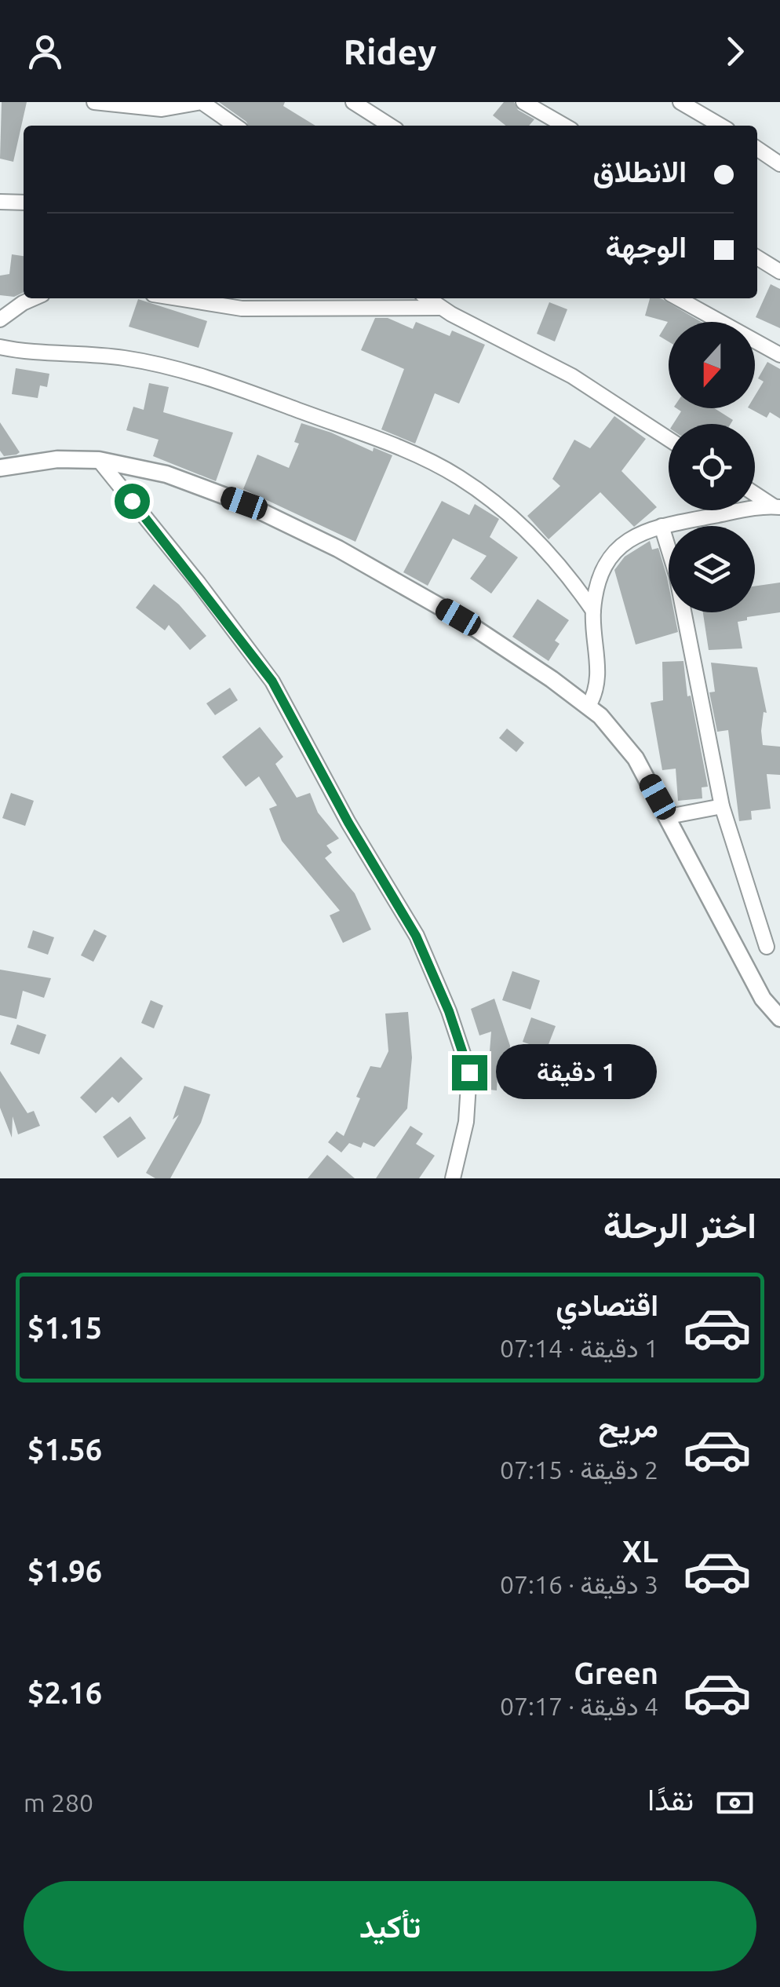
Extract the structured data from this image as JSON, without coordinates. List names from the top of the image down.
{
  "north": "bottom",
  "page": {
    "header": "Ridey",
    "banner": ["الانطلاق", "الوجهة"],
    "bubble": "1 دقيقة",
    "heading": "اختر الرحلة",
    "list": [
      {
        "name": "اقتصادي",
        "note": "1 دقيقة · 07:14",
        "value": "$1.15"
      },
      {
        "name": "مريح",
        "note": "2 دقيقة · 07:15",
        "value": "$1.56"
      },
      {
        "name": "XL",
        "note": "3 دقيقة · 07:16",
        "value": "$1.96"
      },
      {
        "name": "Green",
        "note": "4 دقيقة · 07:17",
        "value": "$2.16"
      }
    ],
    "pay": ["نقدًا", "280 m"],
    "buttons": "تأكيد"
  }
}
